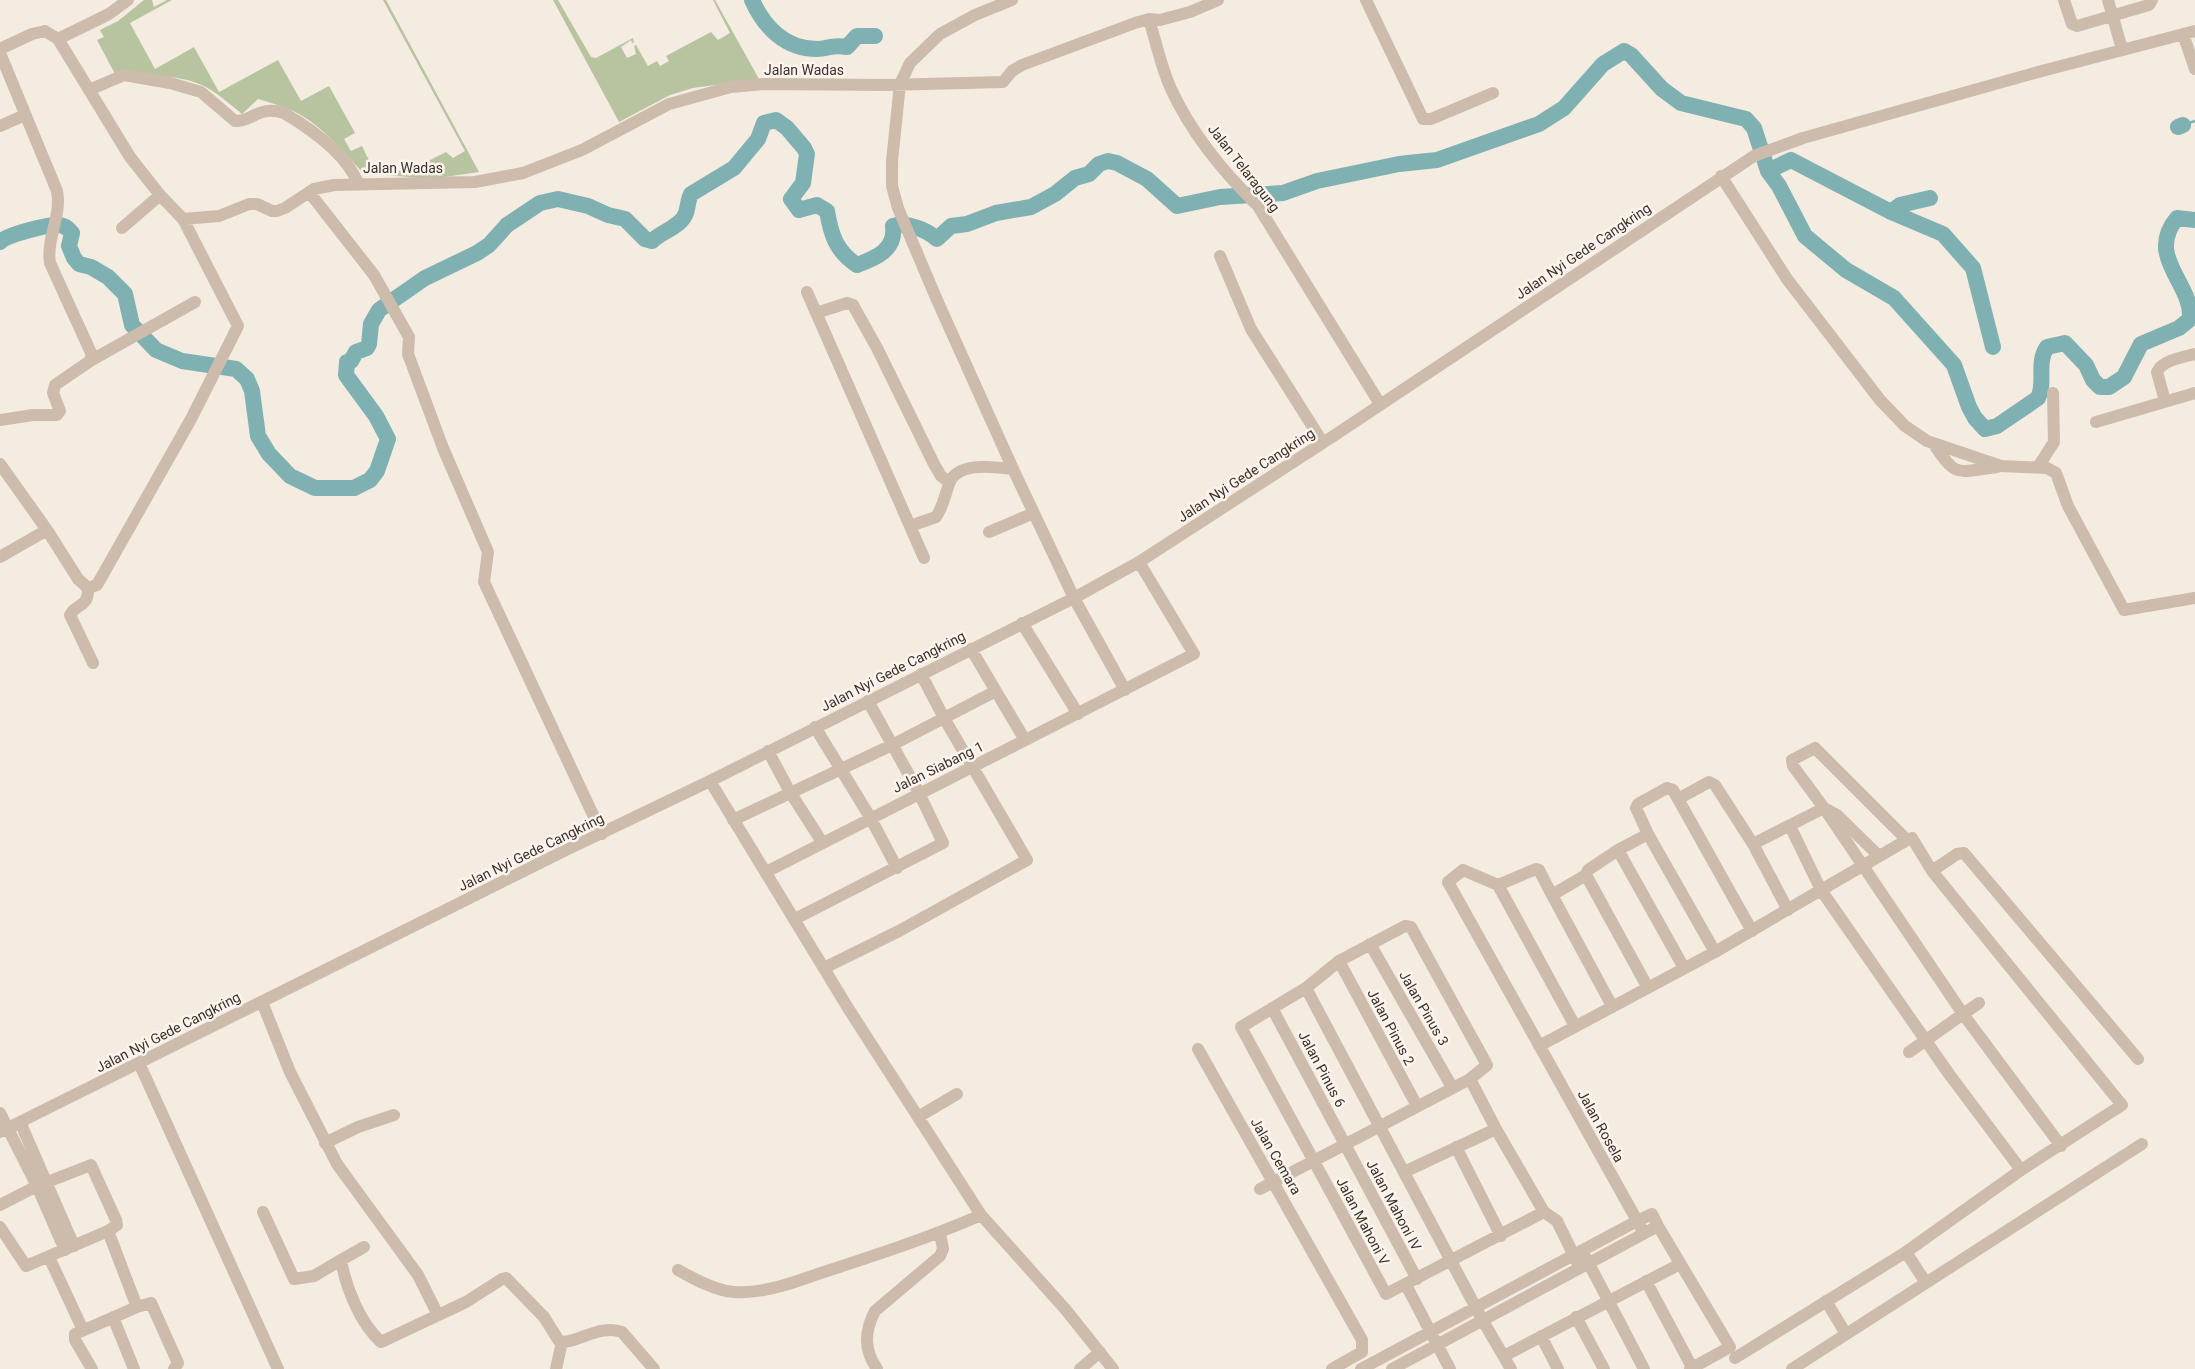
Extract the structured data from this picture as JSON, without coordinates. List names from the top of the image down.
{
  "streets": {
    "street": [
      "Jalan Wadas",
      "Jalan Telaragung",
      "Jalan Nyi Gede Cangkring",
      "Jalan Siabang 1",
      "Jalan Pinus 3",
      "Jalan Pinus 2",
      "Jalan Pinus 6",
      "Jalan Rosela",
      "Jalan Cemara",
      "Jalan Mahoni IV",
      "Jalan Mahoni V"
    ]
  },
  "crossings": [
    ["Jalan Wadas", "Jalan Telaragung"],
    ["Jalan Telaragung", "Jalan Nyi Gede Cangkring"],
    ["Jalan Nyi Gede Cangkring", "Jalan Siabang 1"],
    ["Jalan Pinus 6", "Jalan Mahoni IV"],
    ["Jalan Pinus 6", "Jalan Mahoni V"],
    ["Jalan Mahoni IV", "Jalan Mahoni V"]
  ]
}
